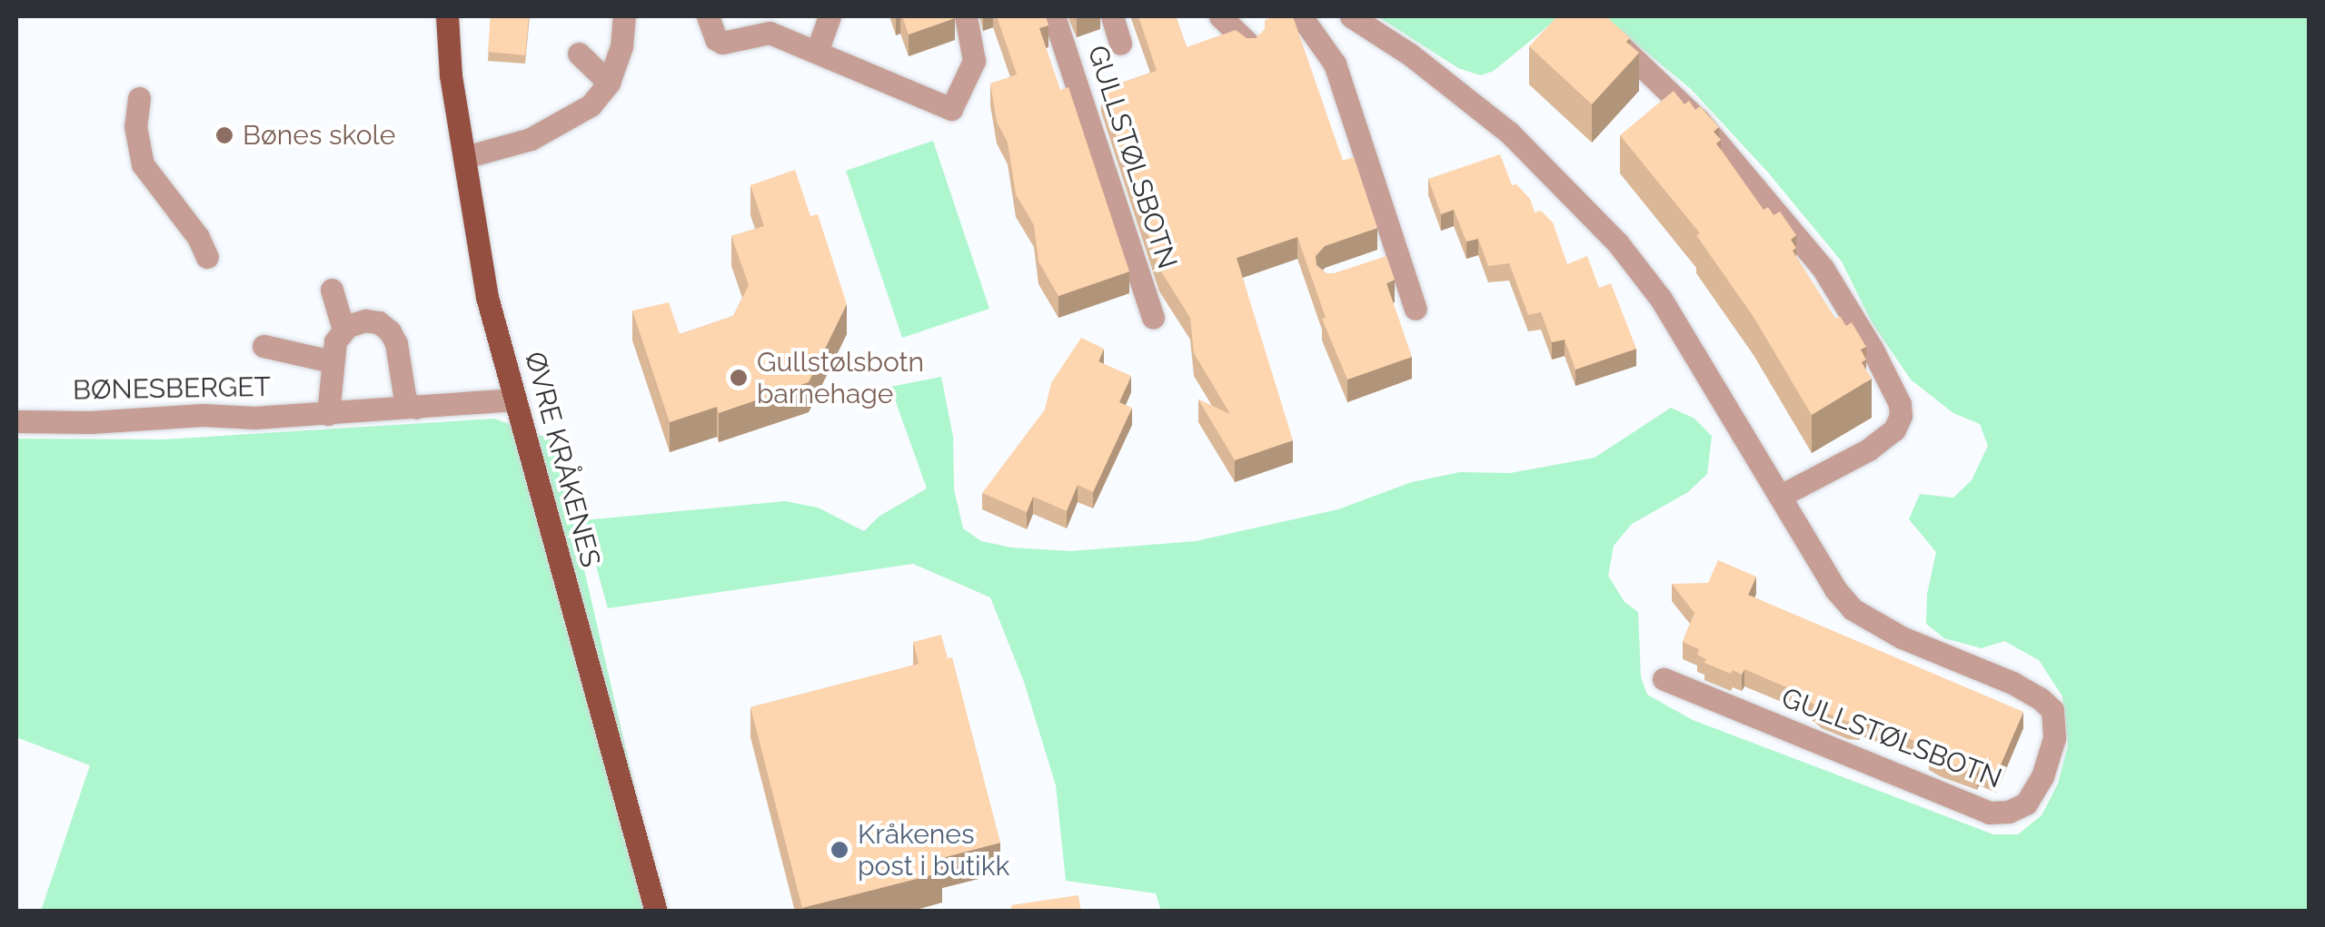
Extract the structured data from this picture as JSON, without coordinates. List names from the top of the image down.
{
  "streets": {
    "main road": ["ØVRE KRÅKENES"],
    "street": ["GULLSTØLSBOTN", "BØNESBERGET"]
  },
  "crossings": [
    ["BØNESBERGET", "ØVRE KRÅKENES"]
  ],
  "places": ["Bønes skole", "Gullstølsbotn barnehage", "Kråkenes post i butikk"]
}
